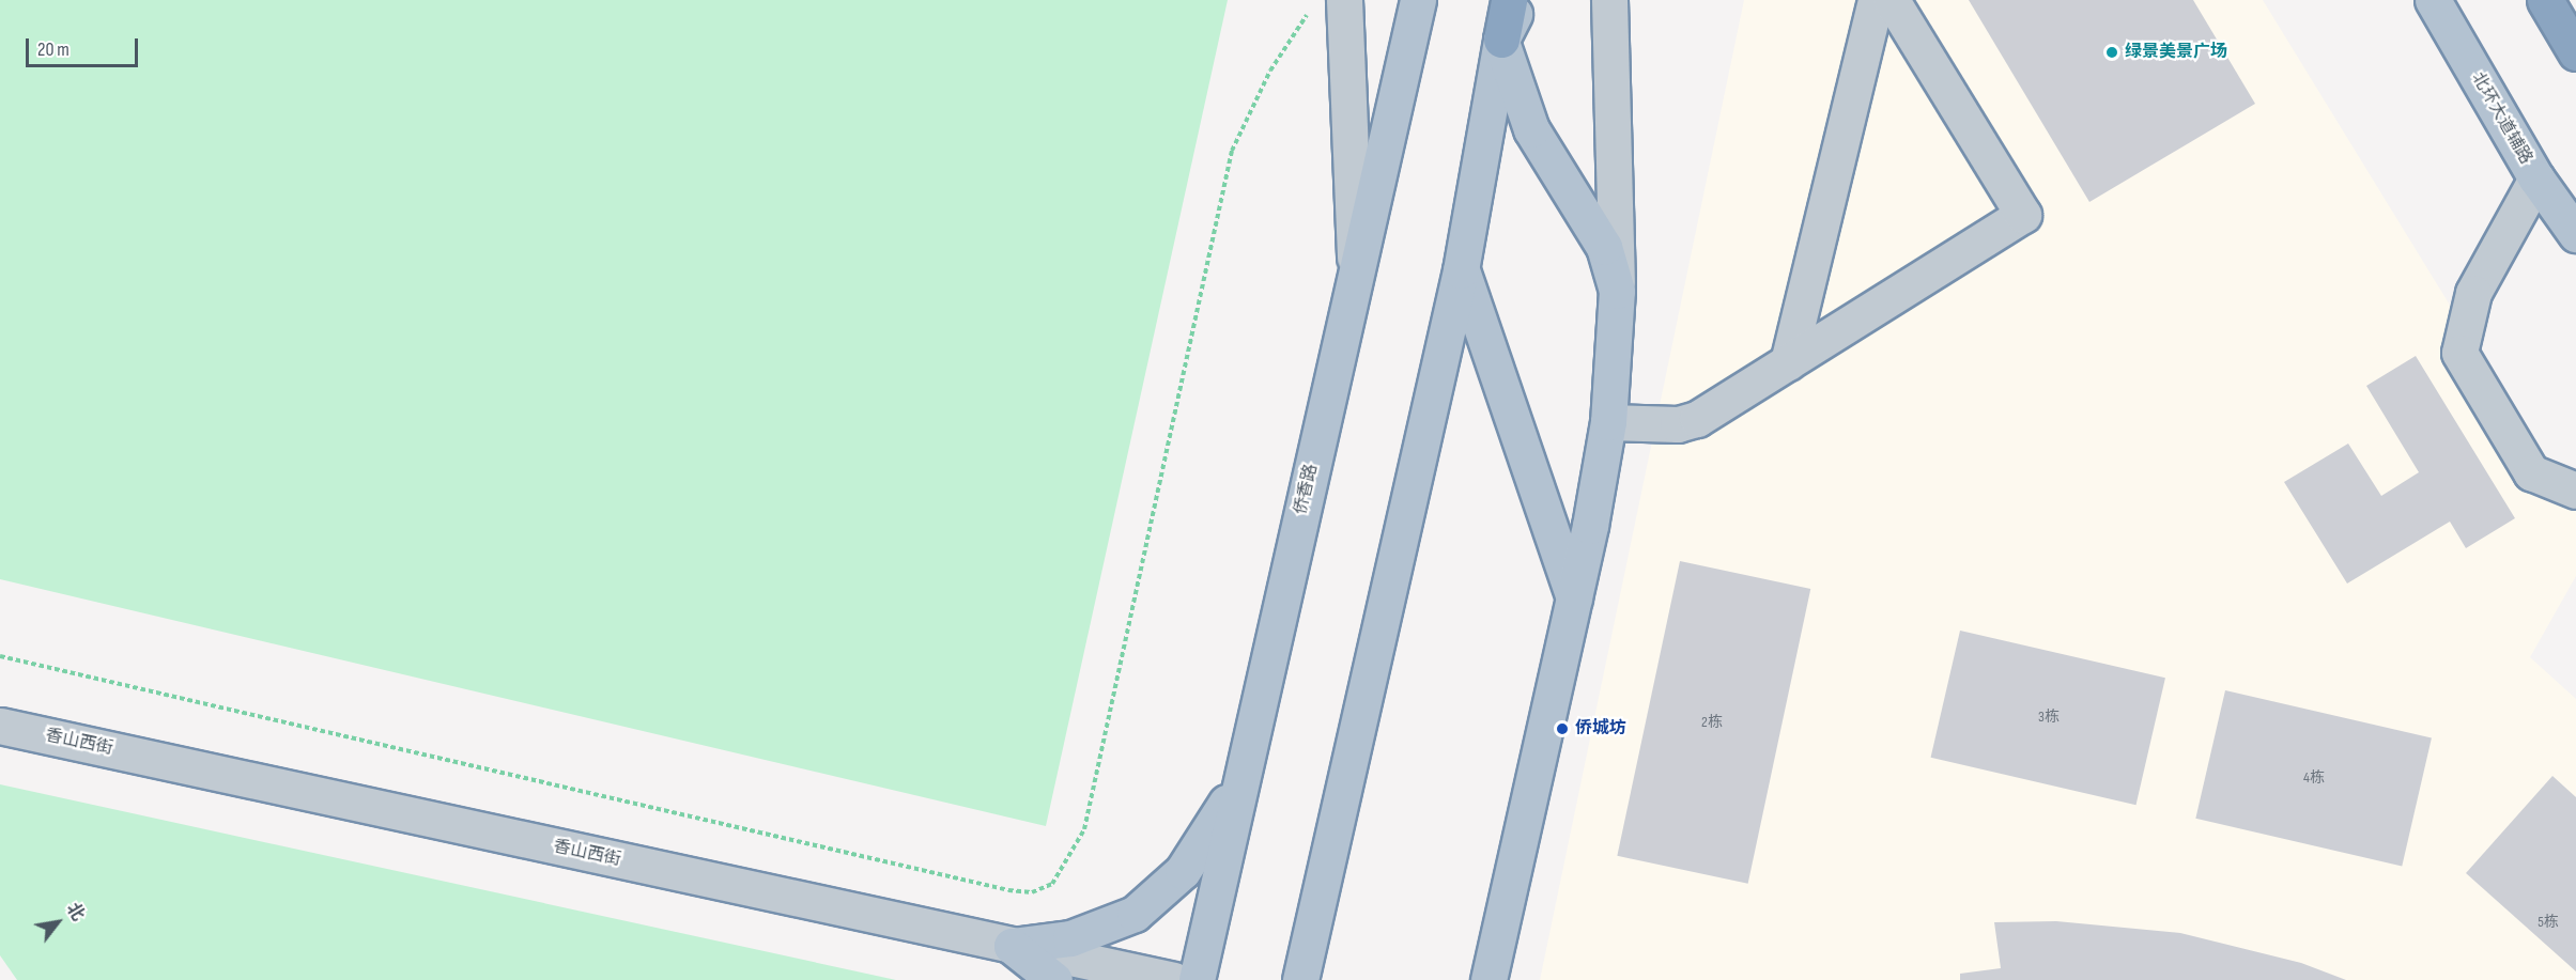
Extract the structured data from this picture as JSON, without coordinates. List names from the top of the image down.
{
  "streets": {
    "main road": ["北环大道辅路", "侨香路"],
    "street": ["香山西街"]
  },
  "places": ["绿景美景广场", "侨城坊"],
  "house_numbers": [
    "3栋",
    "2栋",
    "4栋",
    "5栋"
  ],
  "scale_bar": "20 m",
  "north": "top right"
}
